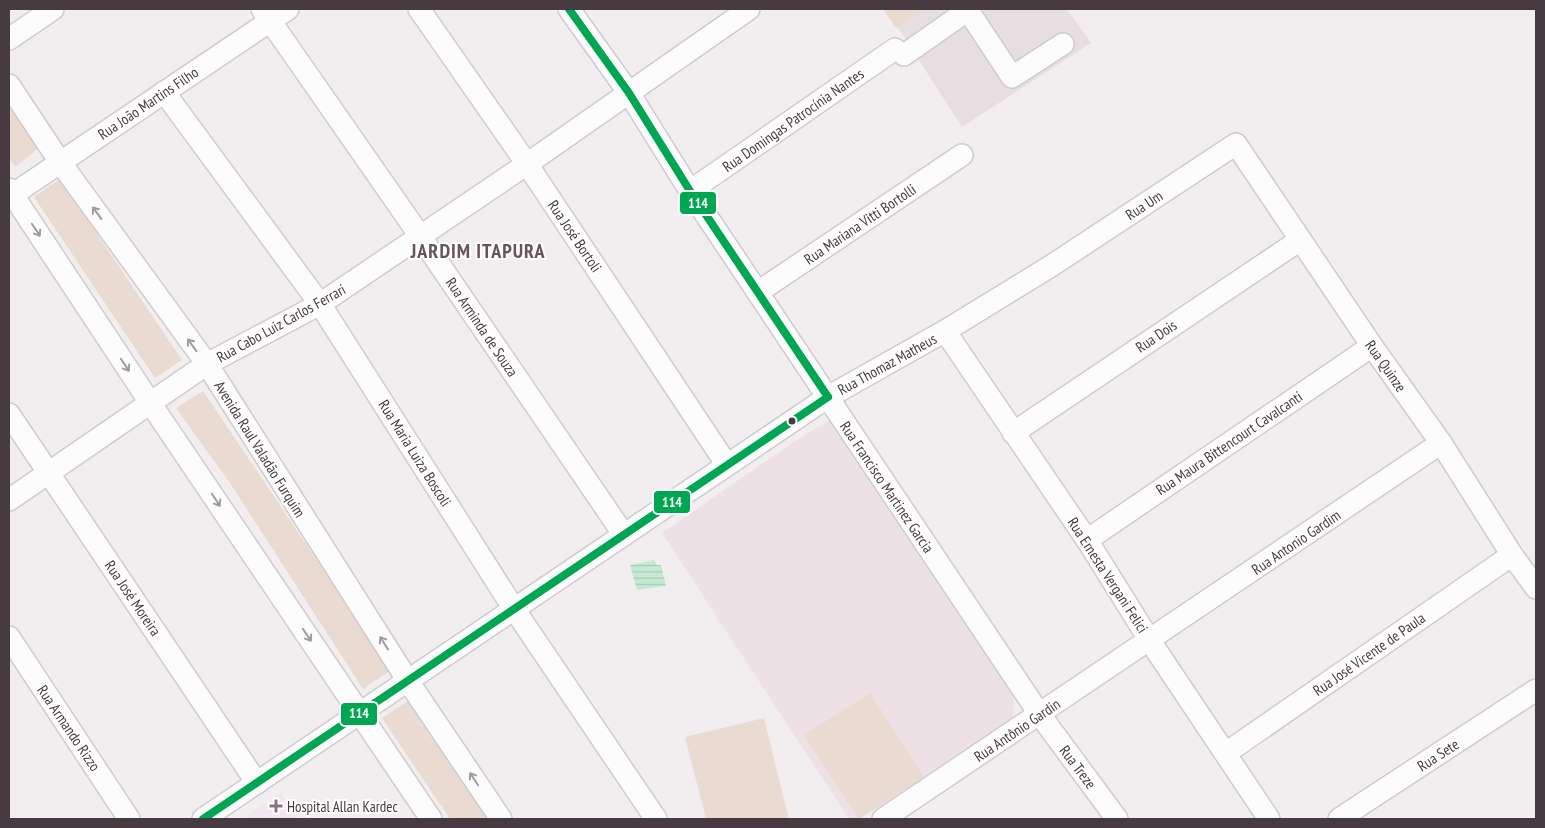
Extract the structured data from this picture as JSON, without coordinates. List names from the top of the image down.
{
  "streets": {
    "street": [
      "Rua João Martins Filho",
      "Rua Domingas Patrocínia Nantes",
      "Rua Um",
      "Rua Mariana Vitti Bortolli",
      "Rua José Bortoli",
      "Rua Cabo Luiz Carlos Ferrari",
      "Rua Arminda de Souza",
      "Rua Dois",
      "Rua Thomaz Matheus",
      "Rua Quinze",
      "Rua Maura Bittencourt Cavalcanti",
      "Avenida Raul Valadão Furquim",
      "Rua Maria Luiza Boscoli",
      "Rua Francisco Martinez Garcia",
      "Rua Antonio Gardim",
      "Rua Ernesta Vergani Felici",
      "Rua José Moreira",
      "Rua José Vicente de Paula",
      "Rua Armando Rizzo",
      "Rua Antônio Gardin",
      "Rua Sete",
      "Rua Treze"
    ]
  },
  "crossings": [
    ["Rua João Martins Filho", "Rua Arminda de Souza"],
    ["Rua João Martins Filho", "Avenida Raul Valadão Furquim"],
    ["Rua João Martins Filho", "Rua Maria Luiza Boscoli"],
    ["Rua Domingas Patrocínia Nantes", "Rua Francisco Martinez Garcia"],
    ["Rua Um", "Rua Thomaz Matheus"],
    ["Rua Um", "Rua Quinze"],
    ["Rua Mariana Vitti Bortolli", "Rua Francisco Martinez Garcia"],
    ["Rua José Bortoli", "Rua Cabo Luiz Carlos Ferrari"],
    ["Rua José Bortoli", "Rua Thomaz Matheus"],
    ["Rua Cabo Luiz Carlos Ferrari", "Rua Arminda de Souza"],
    ["Rua Cabo Luiz Carlos Ferrari", "Avenida Raul Valadão Furquim"],
    ["Rua Cabo Luiz Carlos Ferrari", "Rua Maria Luiza Boscoli"],
    ["Rua Cabo Luiz Carlos Ferrari", "Rua Francisco Martinez Garcia"],
    ["Rua Cabo Luiz Carlos Ferrari", "Rua José Moreira"],
    ["Rua Arminda de Souza", "Rua Thomaz Matheus"],
    ["Rua Dois", "Rua Quinze"],
    ["Rua Dois", "Rua Ernesta Vergani Felici"],
    ["Rua Thomaz Matheus", "Avenida Raul Valadão Furquim"],
    ["Rua Thomaz Matheus", "Rua Maria Luiza Boscoli"],
    ["Rua Thomaz Matheus", "Rua Francisco Martinez Garcia"],
    ["Rua Thomaz Matheus", "Rua Ernesta Vergani Felici"],
    ["Rua Thomaz Matheus", "Rua José Moreira"],
    ["Rua Quinze", "Rua Maura Bittencourt Cavalcanti"],
    ["Rua Quinze", "Rua Antonio Gardim"],
    ["Rua Quinze", "Rua José Vicente de Paula"],
    ["Rua Maura Bittencourt Cavalcanti", "Rua Ernesta Vergani Felici"],
    ["Rua Francisco Martinez Garcia", "Rua Antônio Gardin"],
    ["Rua Francisco Martinez Garcia", "Rua Treze"],
    ["Rua Antonio Gardim", "Rua Ernesta Vergani Felici"],
    ["Rua Antonio Gardim", "Rua Antônio Gardin"],
    ["Rua Ernesta Vergani Felici", "Rua José Vicente de Paula"],
    ["Rua Ernesta Vergani Felici", "Rua Antônio Gardin"],
    ["Rua Antônio Gardin", "Rua Treze"]
  ],
  "districts": ["JARDIM ITAPURA"],
  "places": {
    "health": ["Hospital Allan Kardec"]
  },
  "lines": ["transit line 114"]
}
